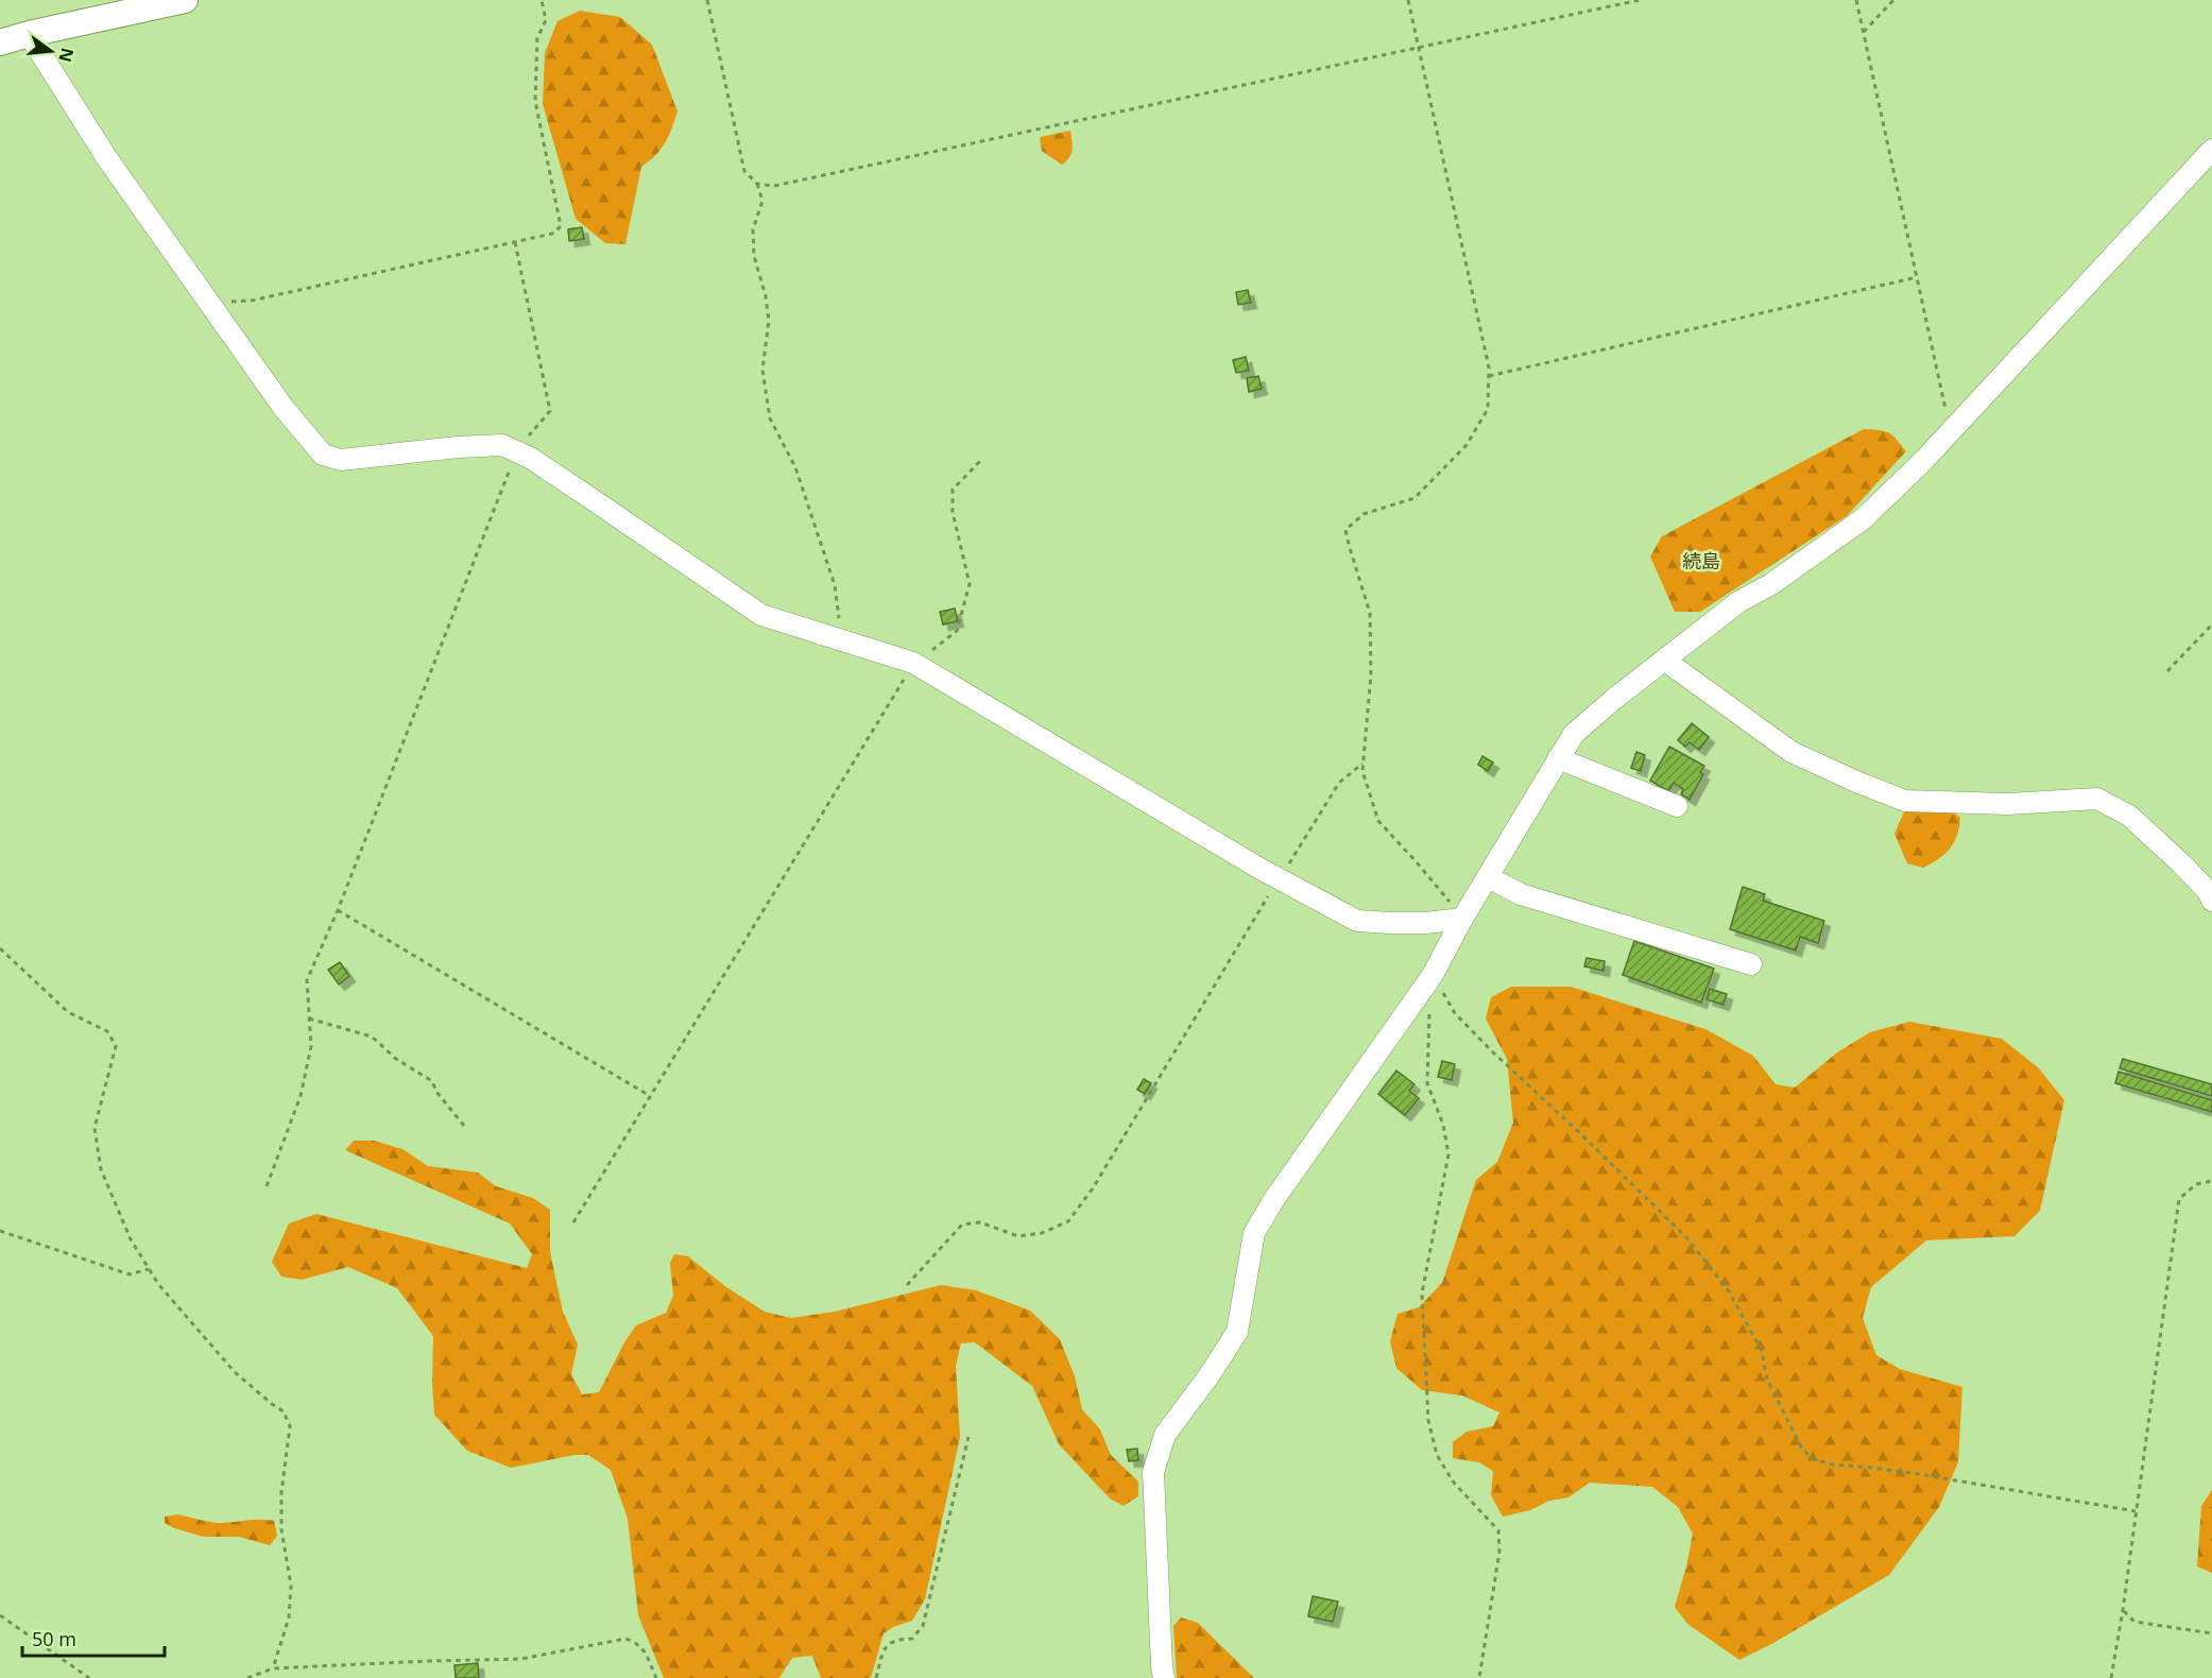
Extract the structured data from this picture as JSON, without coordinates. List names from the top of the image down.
{
  "parks": ["続島"],
  "scale_bar": "50 m",
  "north": "right"
}
